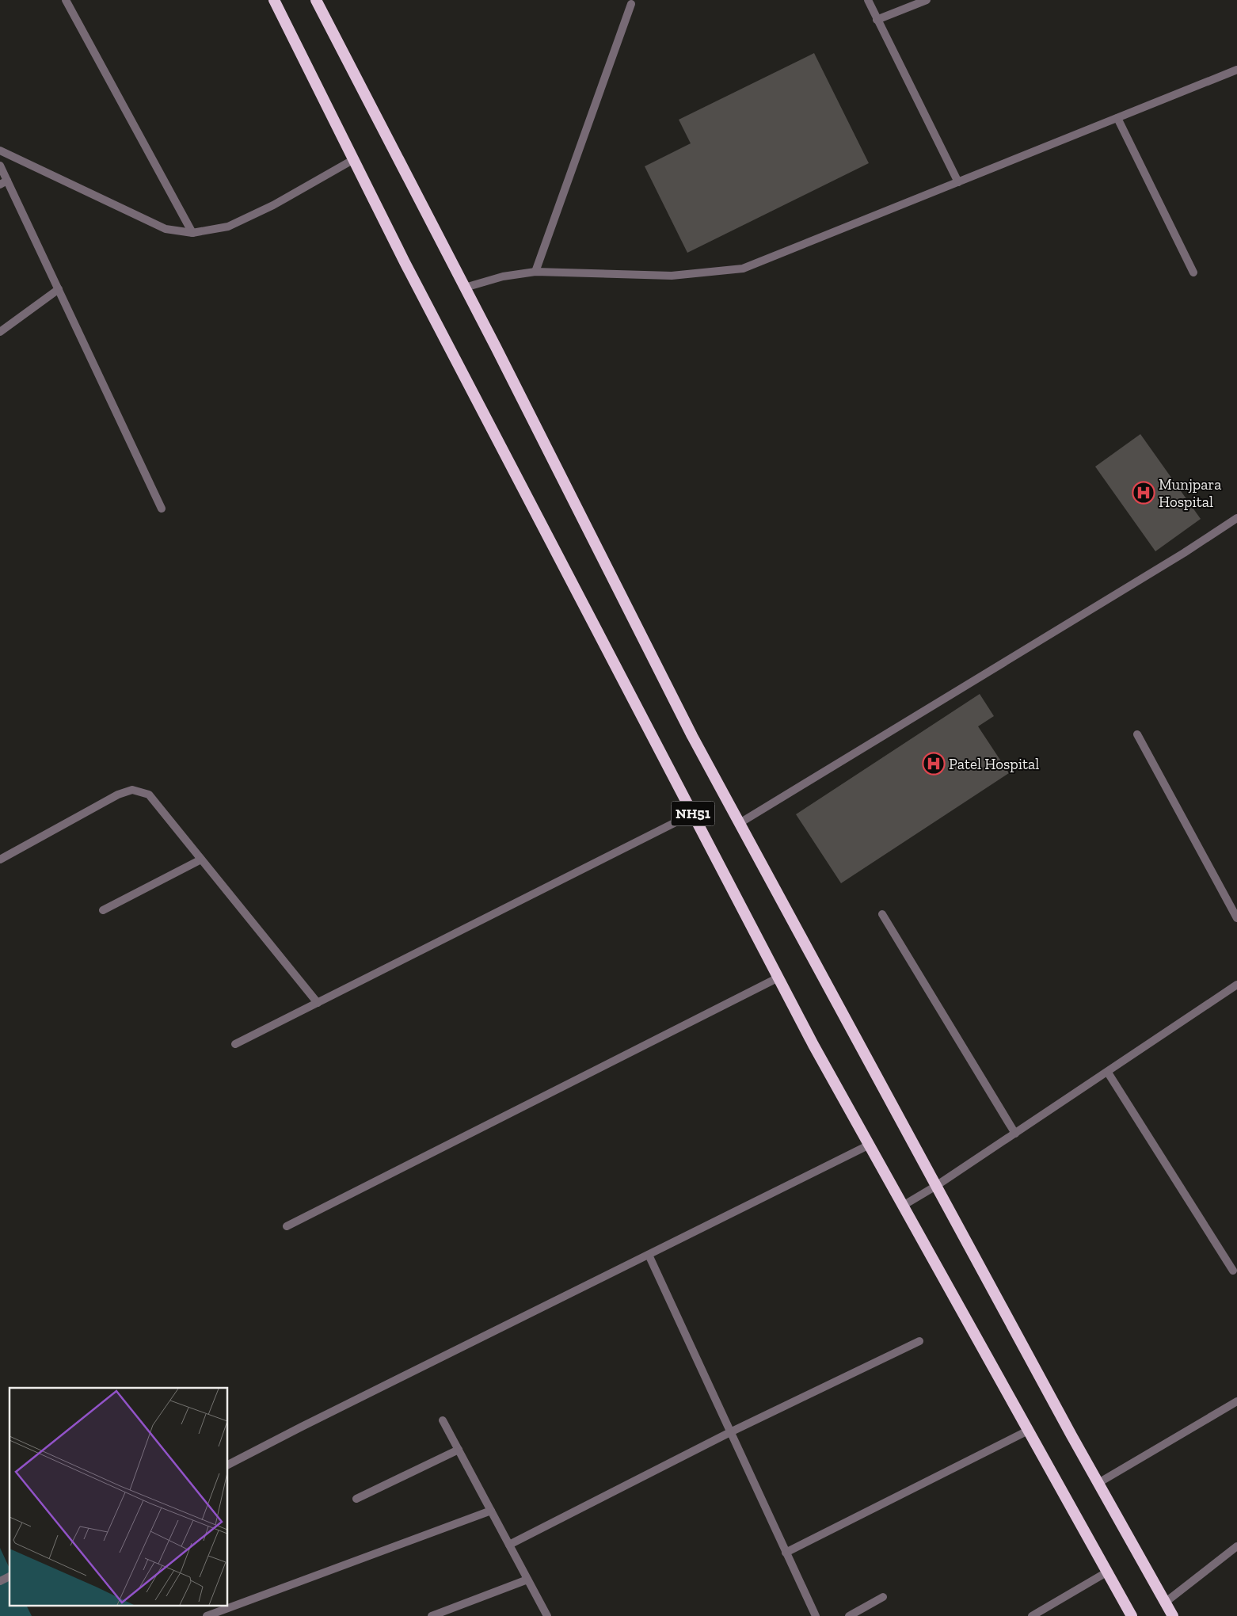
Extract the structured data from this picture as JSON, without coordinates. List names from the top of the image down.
{
  "streets": {
    "highway": ["NH51"]
  },
  "places": {
    "hospital": ["Munjpara Hospital", "Patel Hospital"]
  }
}
